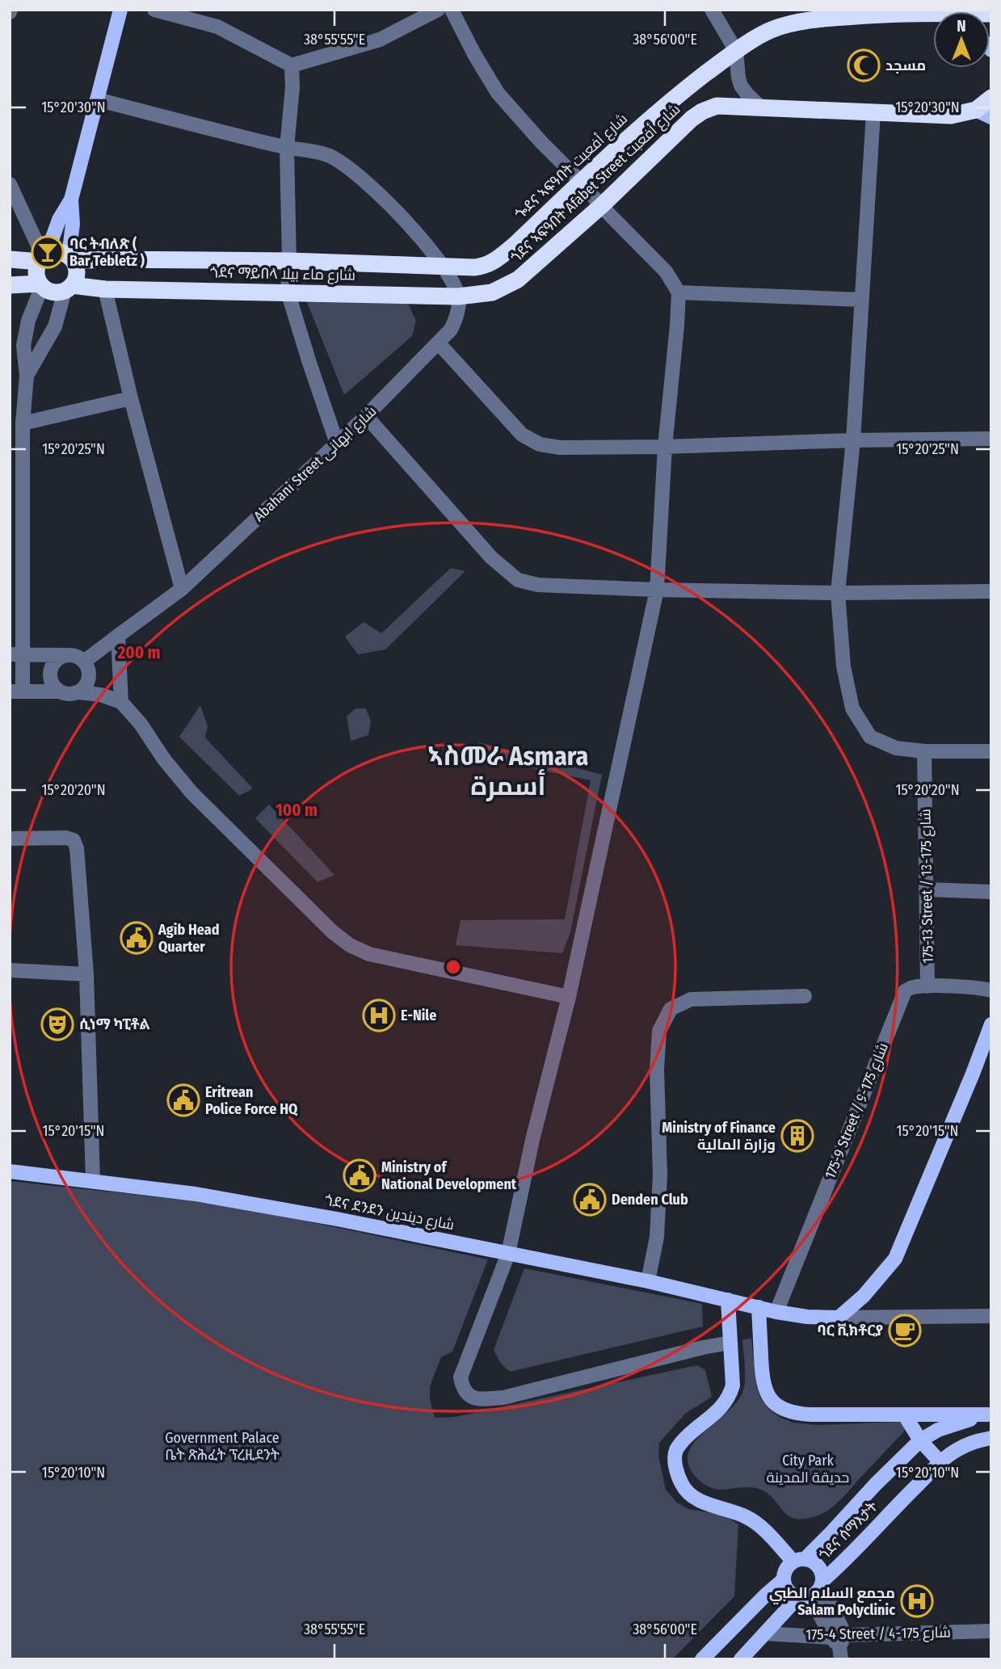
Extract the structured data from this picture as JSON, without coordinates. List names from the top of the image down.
{
  "streets": {
    "highway": ["ጐደና ኣፍዓበት شارع أفعبت", "ጎደና ኣፍዓበት Afabet Street شارع أفعبت", "ጎደና ማይበላ شارع ماء بيلا"],
    "main road": ["ጎደና ደንደን شارع ديندين", "ጎደና ሰማእታት"],
    "street": [
      "Abahani Street شارع ابهانى",
      "175-13 Street / شارع 175-13",
      "175-9 Street / شارع 175-9",
      "175-4 Street / شارع 175-4"
    ]
  },
  "crossings": [
    ["ጐደና ኣፍዓበት شارع أفعبت", "ጎደና ማይበላ شارع ماء بيلا"],
    ["ጎደና ኣፍዓበት Afabet Street شارع أفعبت", "ጎደና ማይበላ شارع ماء بيلا"],
    ["ጎደና ማይበላ شارع ماء بيلا", "Abahani Street شارع ابهانى"],
    ["175-13 Street / شارع 175-13", "175-9 Street / شارع 175-9"],
    ["175-9 Street / شارع 175-9", "ጎደና ደንደን شارع ديندين"],
    ["ጎደና ሰማእታት", "175-4 Street / شارع 175-4"]
  ],
  "districts": ["ኣስመራ Asmara أسمرة"],
  "parks": ["Government Palace ቤት ጽሕፈት ፕረዚደንት", "City Park حديقة المدينة"],
  "places": {
    "mosque": ["مسجد"],
    "bar": ["ባር ትብለጽ ( Bar Tebletz )"],
    "public building": [
      "Agib Head Quarter",
      "Eritrean Police Force HQ",
      "Ministry of National Development",
      "Denden Club"
    ],
    "hospital": ["E-Nile", "مجمع السلام الطبي Salam Polyclinic"],
    "theatre": ["ሲነማ ካፒቶል"],
    "building": ["Ministry of Finance وزارة المالية"],
    "cafe": ["ባር ቪክቶርያ"]
  },
  "north": "top",
  "coordinates": [
    "38°55'55\"E",
    "38°56'00\"E",
    "15°20'30\"N",
    "15°20'25\"N",
    "15°20'20\"N",
    "15°20'15\"N",
    "15°20'10\"N"
  ],
  "rings": ["200 m", "100 m"]
}
